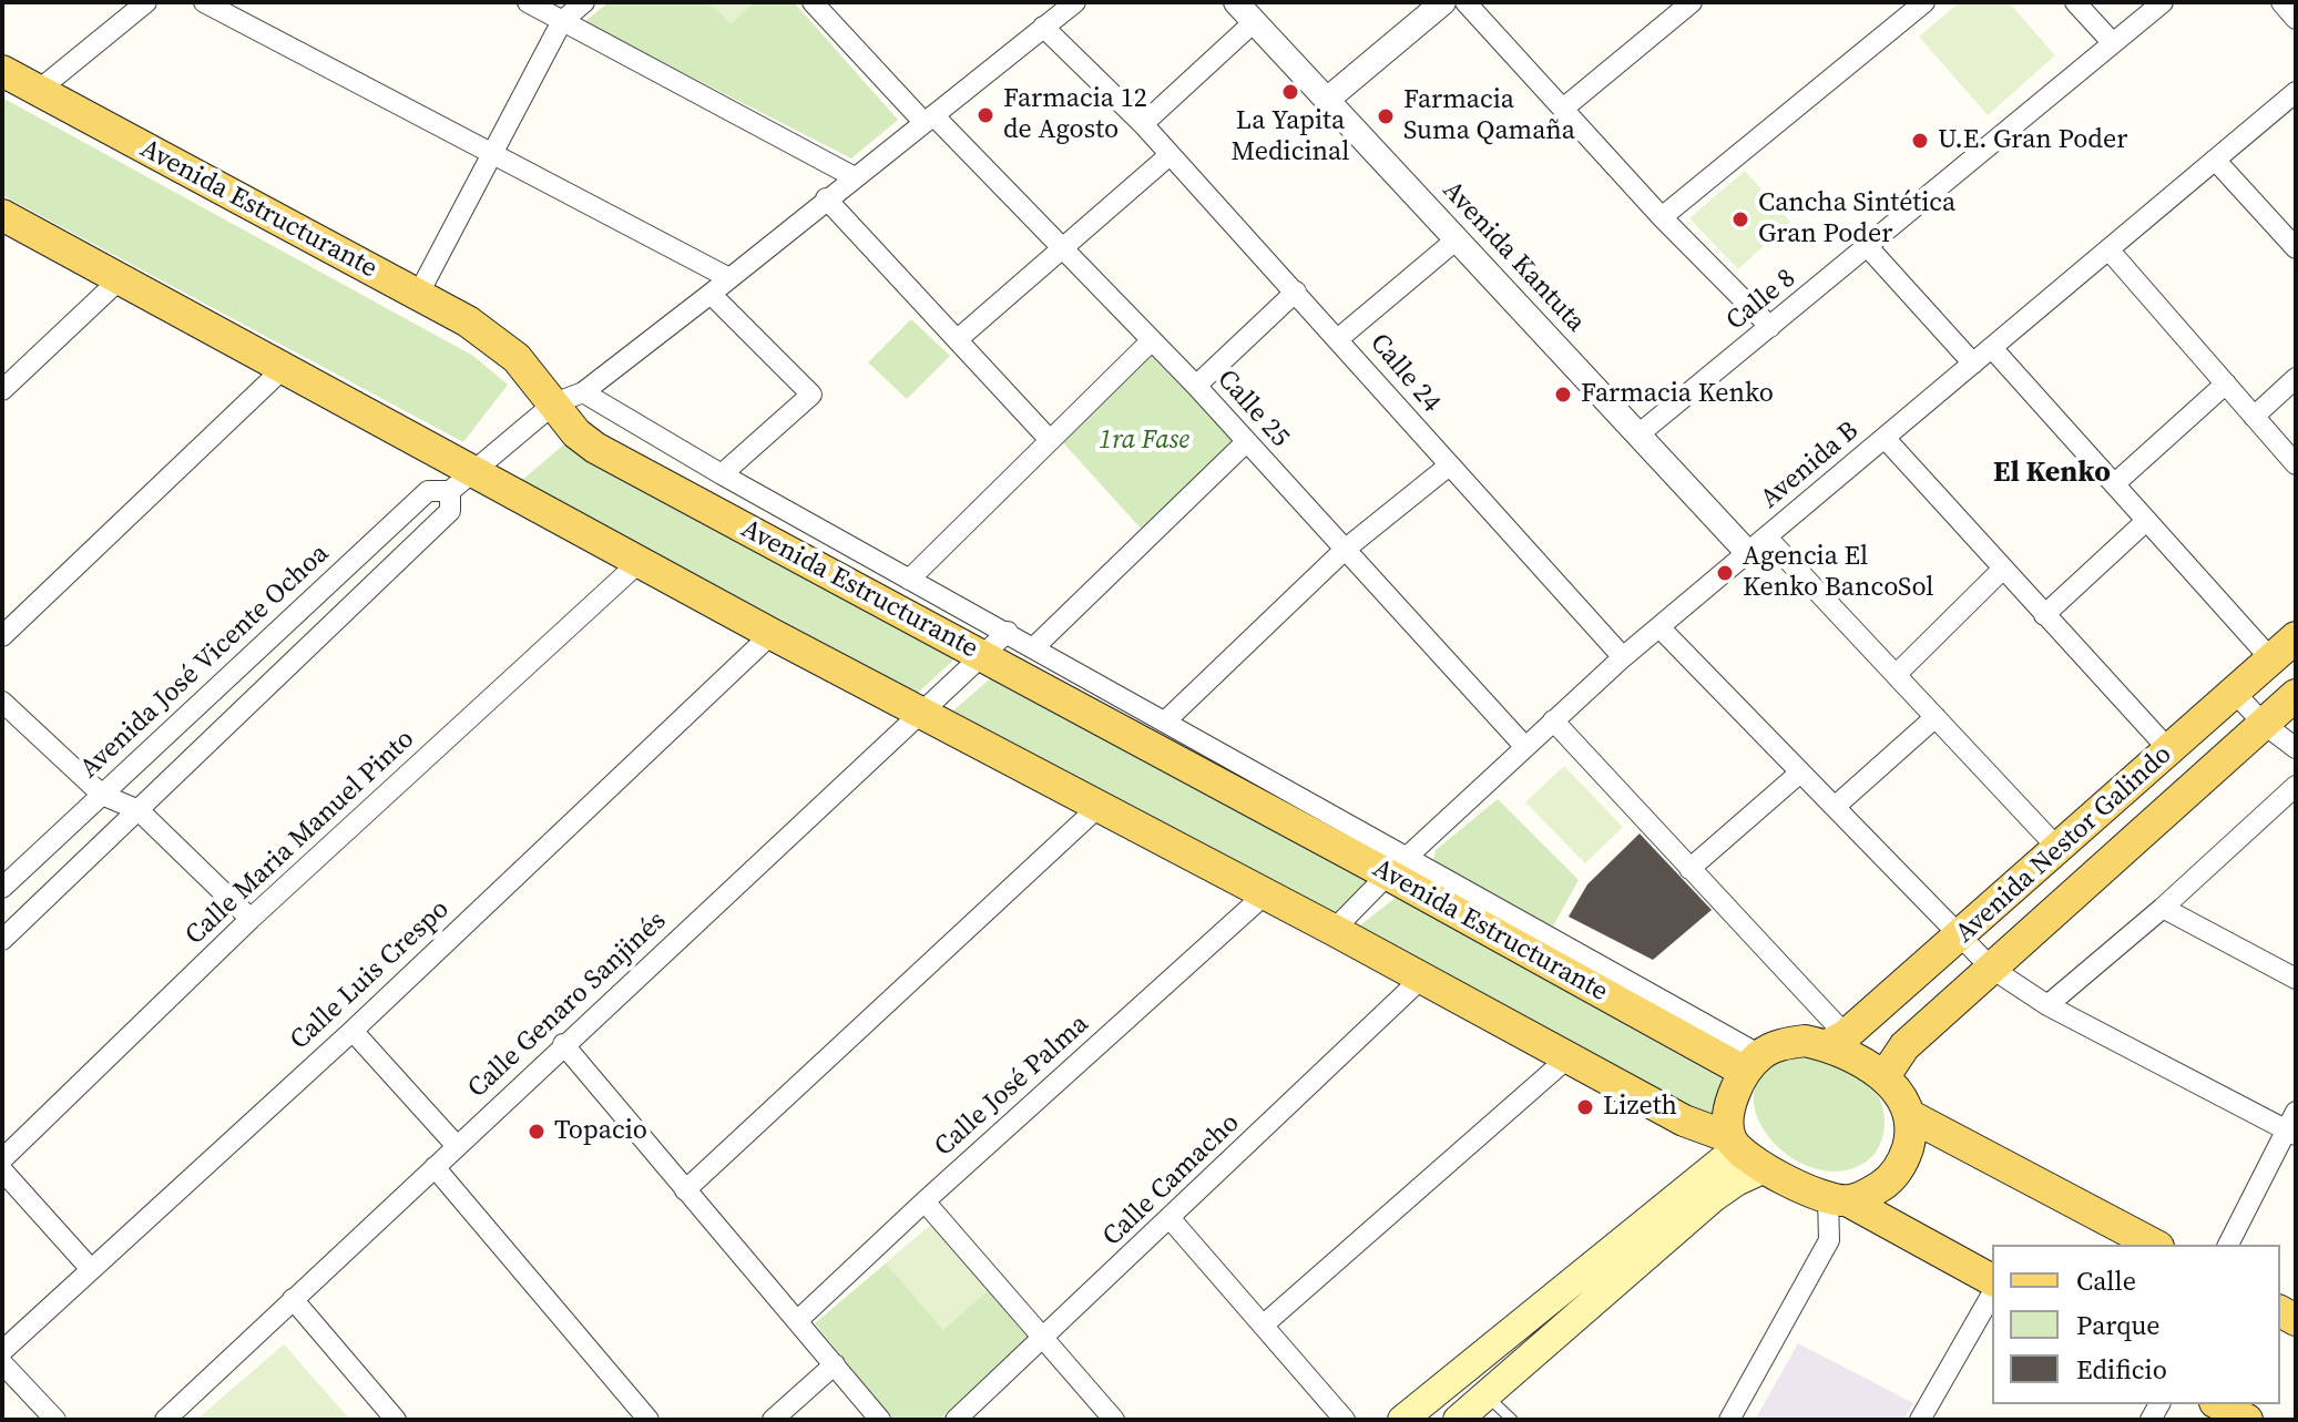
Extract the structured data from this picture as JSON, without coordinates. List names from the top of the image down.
{
  "streets": {
    "main road": ["Avenida Estructurante", "Avenida Nestor Galindo"],
    "street": [
      "Avenida Kantuta",
      "Calle 8",
      "Calle 24",
      "Calle 25",
      "Avenida B",
      "Avenida José Vicente Ochoa",
      "Calle Maria Manuel Pinto",
      "Calle Luis Crespo",
      "Calle Genaro Sanjinés",
      "Calle José Palma",
      "Calle Camacho"
    ]
  },
  "crossings": [
    ["Avenida Estructurante", "Avenida B"],
    ["Avenida Estructurante", "Avenida Nestor Galindo"],
    ["Avenida Estructurante", "Calle Genaro Sanjinés"],
    ["Avenida Kantuta", "Calle 8"],
    ["Avenida Kantuta", "Avenida B"],
    ["Calle 24", "Avenida B"],
    ["Calle 25", "Avenida B"]
  ],
  "districts": ["El Kenko"],
  "parks": ["1ra Fase"],
  "places": [
    "La Yapita Medicinal",
    "Farmacia 12 de Agosto",
    "Farmacia Suma Qamaña",
    "U.E. Gran Poder",
    "Cancha Sintética Gran Poder",
    "Farmacia Kenko",
    "Agencia El Kenko BancoSol",
    "Lizeth",
    "Topacio"
  ],
  "legend": ["Calle", "Parque", "Edificio"]
}
